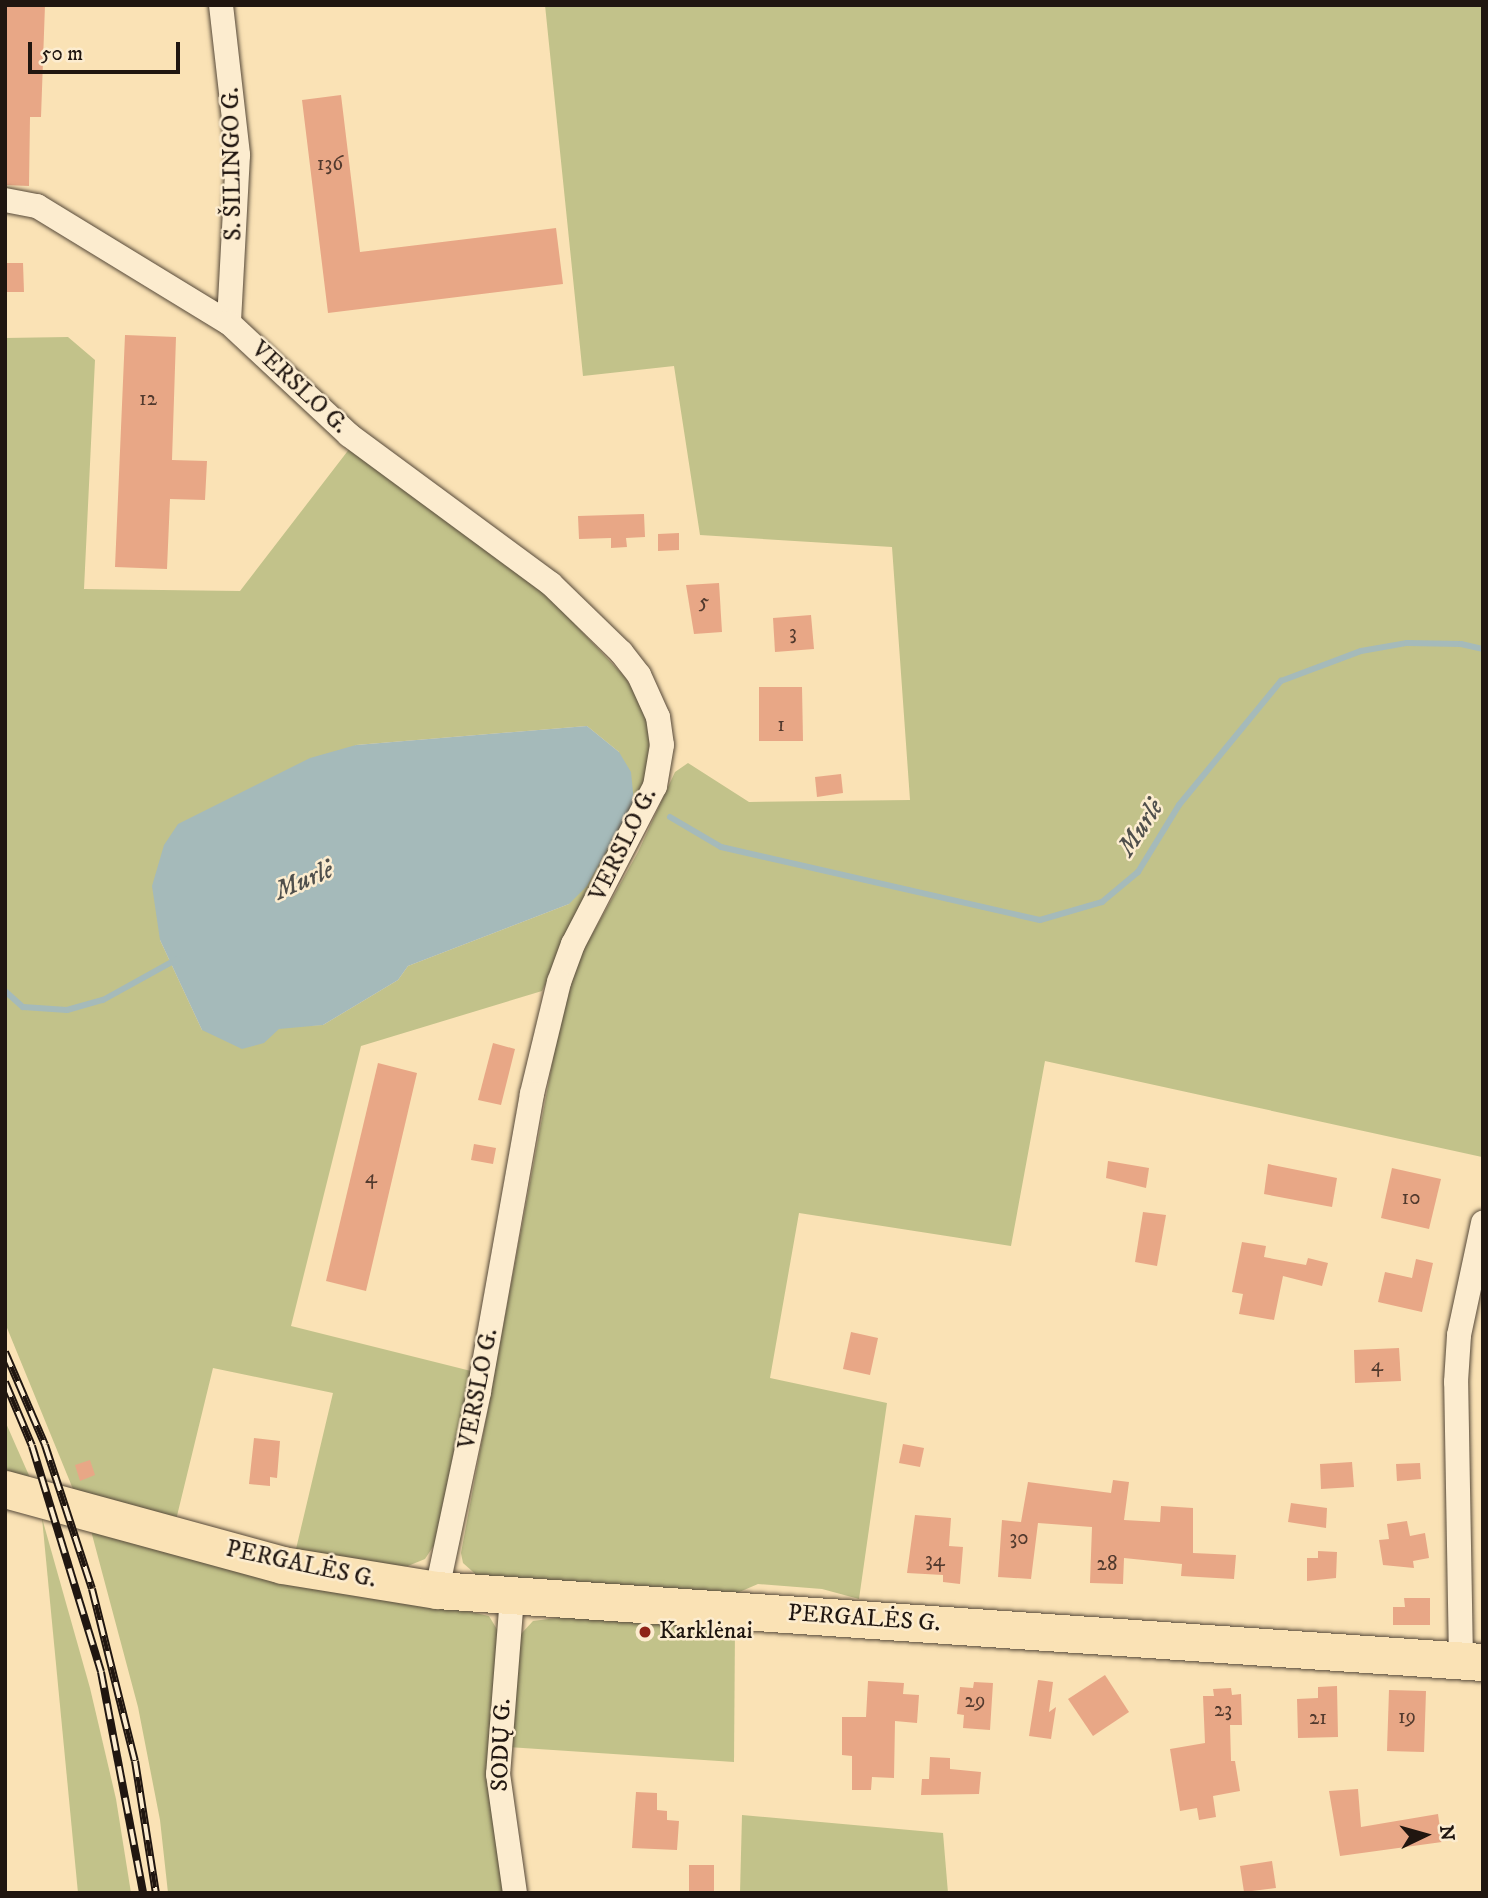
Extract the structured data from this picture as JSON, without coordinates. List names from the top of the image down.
{
  "streets": {
    "main road": ["PERGALĖS G."],
    "street": ["S. ŠILINGO G.", "VERSLO G.", "SODŲ G."]
  },
  "crossings": [
    ["S. ŠILINGO G.", "VERSLO G."],
    ["VERSLO G.", "PERGALĖS G."],
    ["PERGALĖS G.", "SODŲ G."]
  ],
  "water": ["Murlė"],
  "places": ["Karklėnai"],
  "house_numbers": [
    "136",
    "12",
    "5",
    "3",
    "1",
    "4",
    "10",
    "4",
    "30",
    "34",
    "28",
    "29",
    "23",
    "19",
    "21"
  ],
  "scale_bar": "50 m",
  "north": "right"
}
